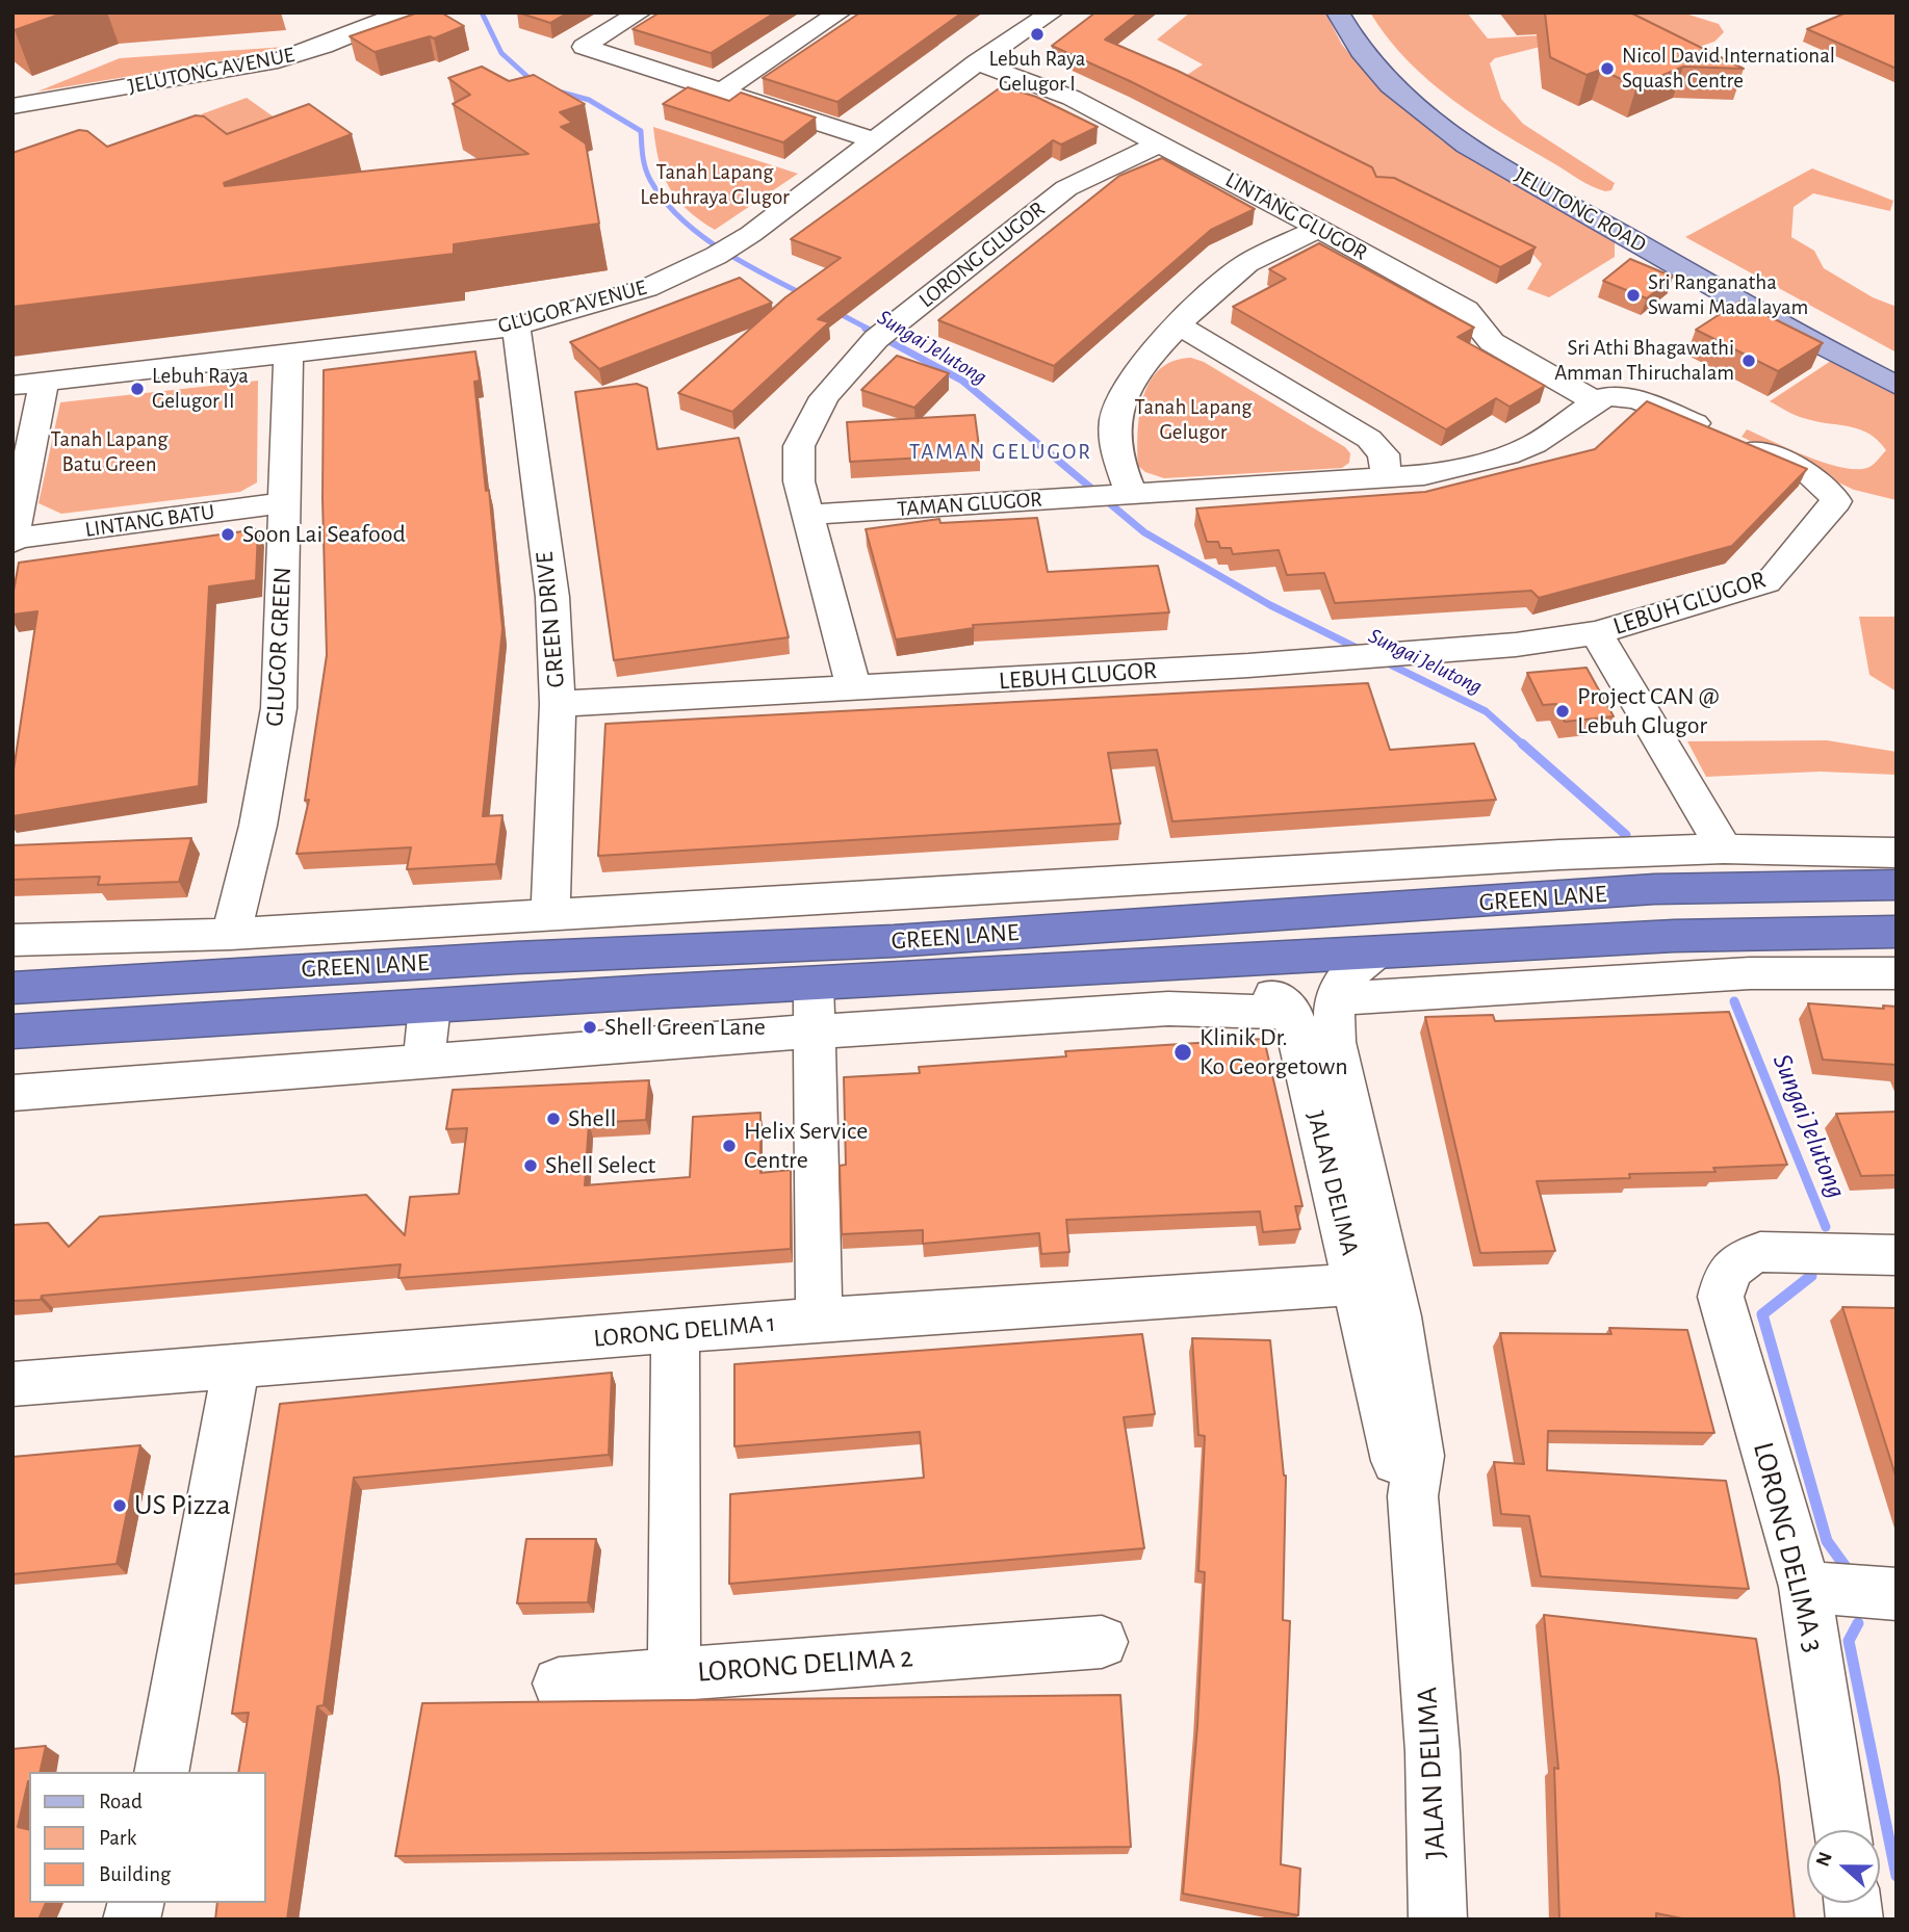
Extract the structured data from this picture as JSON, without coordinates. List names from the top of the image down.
{
  "streets": {
    "highway": ["GREEN LANE"],
    "main road": ["JELUTONG ROAD"],
    "street": [
      "JELUTONG AVENUE",
      "LINTANG GLUGOR",
      "LORONG GLUGOR",
      "GLUGOR AVENUE",
      "TAMAN GLUGOR",
      "LINTANG BATU",
      "LEBUH GLUGOR",
      "GREEN DRIVE",
      "GLUGOR GREEN",
      "JALAN DELIMA",
      "LORONG DELIMA 1",
      "LORONG DELIMA 3",
      "LORONG DELIMA 2"
    ]
  },
  "crossings": [
    ["LINTANG GLUGOR", "LORONG GLUGOR"],
    ["LINTANG GLUGOR", "GLUGOR AVENUE"],
    ["LINTANG GLUGOR", "TAMAN GLUGOR"],
    ["LORONG GLUGOR", "TAMAN GLUGOR"],
    ["LORONG GLUGOR", "LEBUH GLUGOR"],
    ["GLUGOR AVENUE", "GREEN DRIVE"],
    ["GLUGOR AVENUE", "GLUGOR GREEN"],
    ["TAMAN GLUGOR", "LEBUH GLUGOR"],
    ["LINTANG BATU", "GLUGOR GREEN"],
    ["LEBUH GLUGOR", "GREEN DRIVE"],
    ["JALAN DELIMA", "LORONG DELIMA 1"],
    ["LORONG DELIMA 1", "LORONG DELIMA 2"]
  ],
  "districts": ["TAMAN GELUGOR"],
  "water": ["Sungai Jelutong"],
  "parks": ["Tanah Lapang Lebuhraya Glugor", "Tanah Lapang Gelugor", "Tanah Lapang Batu Green"],
  "places": [
    "Lebuh Raya Gelugor I",
    "Nicol David International Squash Centre",
    "Sri Ranganatha Swami Madalayam",
    "Sri Athi Bhagawathi Amman Thiruchalam",
    "Lebuh Raya Gelugor II",
    "Soon Lai Seafood",
    "Project CAN @ Lebuh Glugor",
    "Shell Green Lane",
    "Klinik Dr. Ko Georgetown",
    "Shell",
    "Helix Service Centre",
    "Shell Select",
    "US Pizza"
  ],
  "legend": ["Road", "Park", "Building"],
  "north": "left"
}
